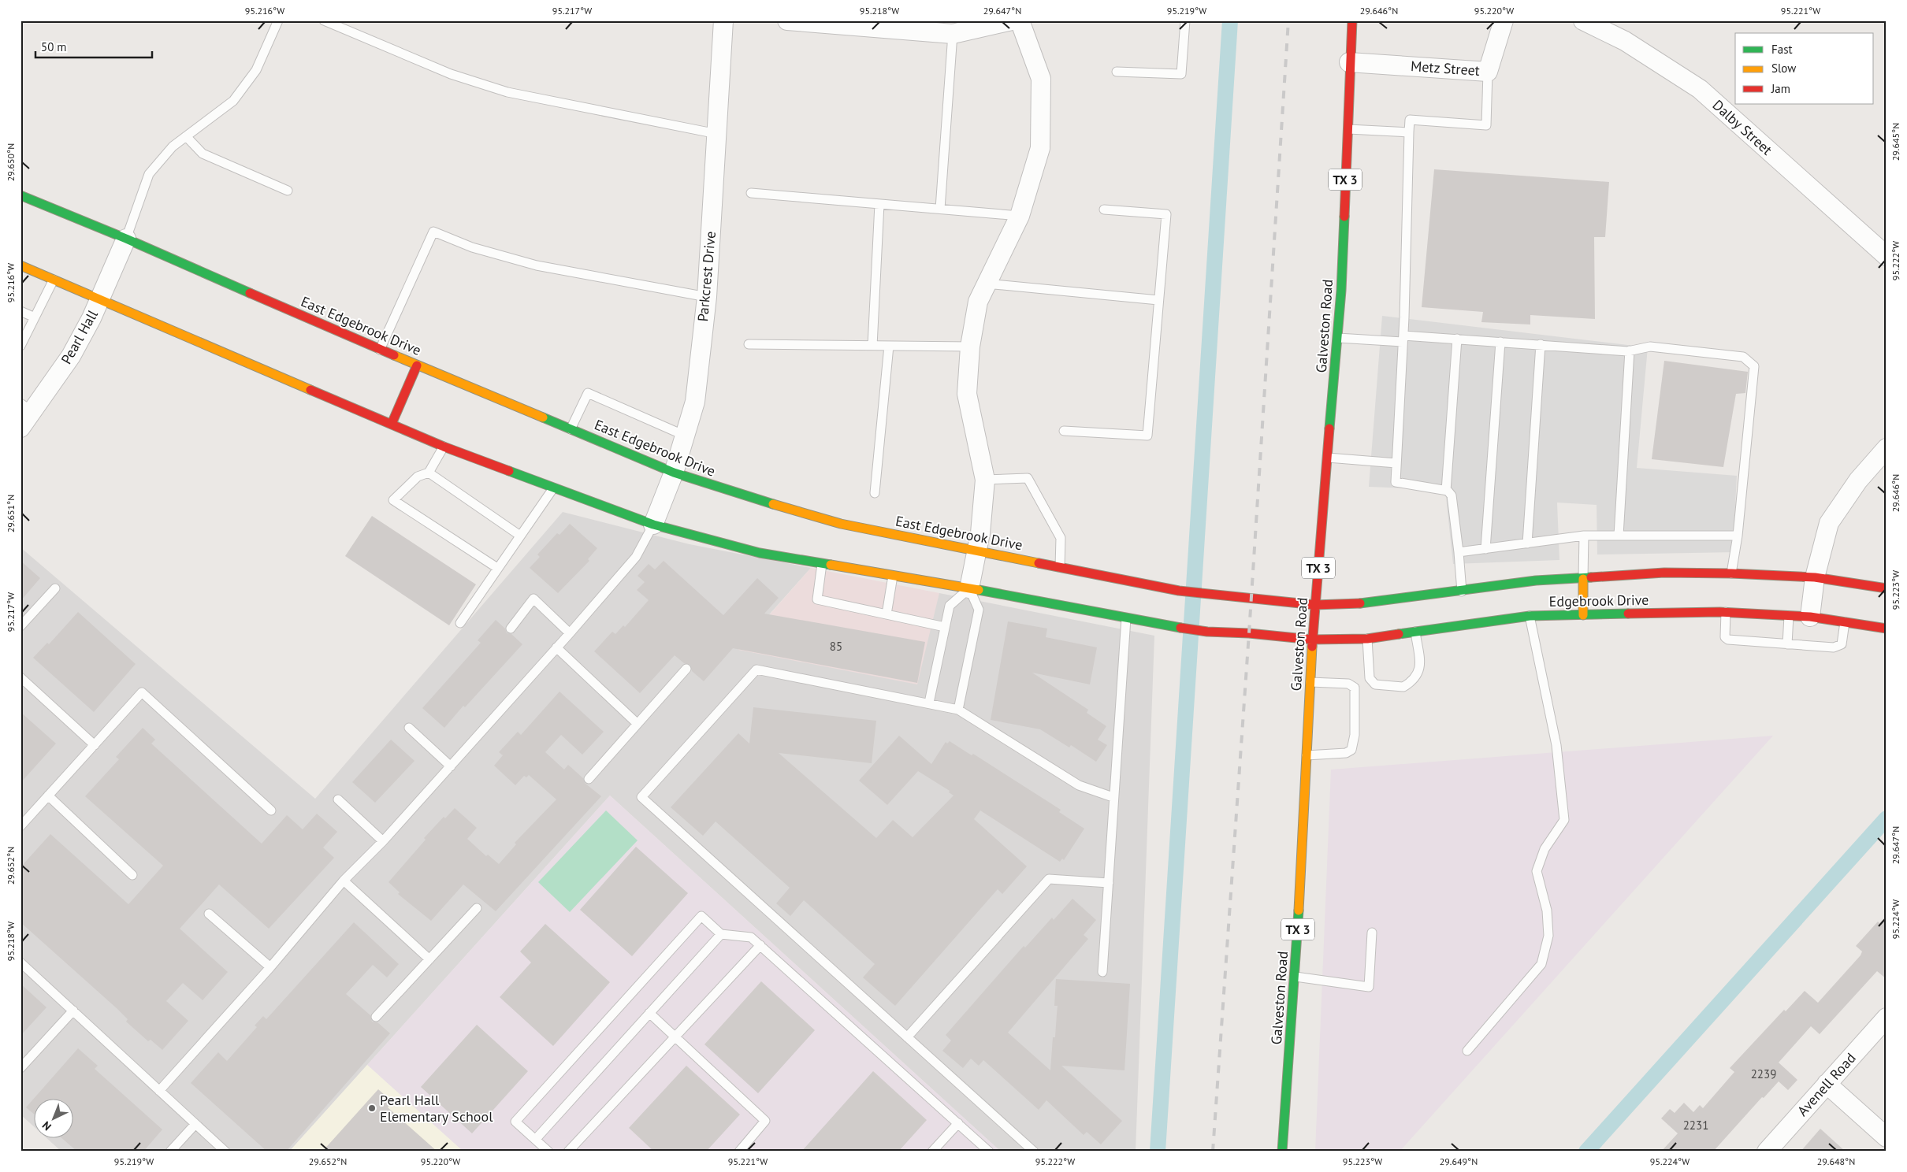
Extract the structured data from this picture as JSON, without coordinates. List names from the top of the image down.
{
  "streets": {
    "main road": [
      "TX 3",
      "East Edgebrook Drive",
      "Galveston Road",
      "Edgebrook Drive"
    ],
    "street": [
      "Metz Street",
      "Dalby Street",
      "Parkcrest Drive",
      "Pearl Hall",
      "Avenell Road"
    ]
  },
  "crossings": [
    ["Metz Street", "Galveston Road"],
    ["Parkcrest Drive", "East Edgebrook Drive"],
    ["East Edgebrook Drive", "Galveston Road"],
    ["East Edgebrook Drive", "Pearl Hall"],
    ["East Edgebrook Drive", "Edgebrook Drive"],
    ["Galveston Road", "Edgebrook Drive"]
  ],
  "places": ["Pearl Hall Elementary School"],
  "house_numbers": ["85", "2239", "2231"],
  "legend": ["Fast", "Slow", "Jam"],
  "scale_bar": "50 m",
  "north": "bottom left",
  "coordinates": [
    "95.216°W",
    "95.217°W",
    "95.218°W",
    "29.647°N",
    "95.219°W",
    "29.646°N",
    "95.220°W",
    "95.221°W",
    "29.645°N",
    "29.650°N",
    "95.222°W",
    "29.651°N",
    "95.223°W",
    "29.652°N",
    "95.224°W",
    "29.649°N",
    "29.648°N"
  ]
}
